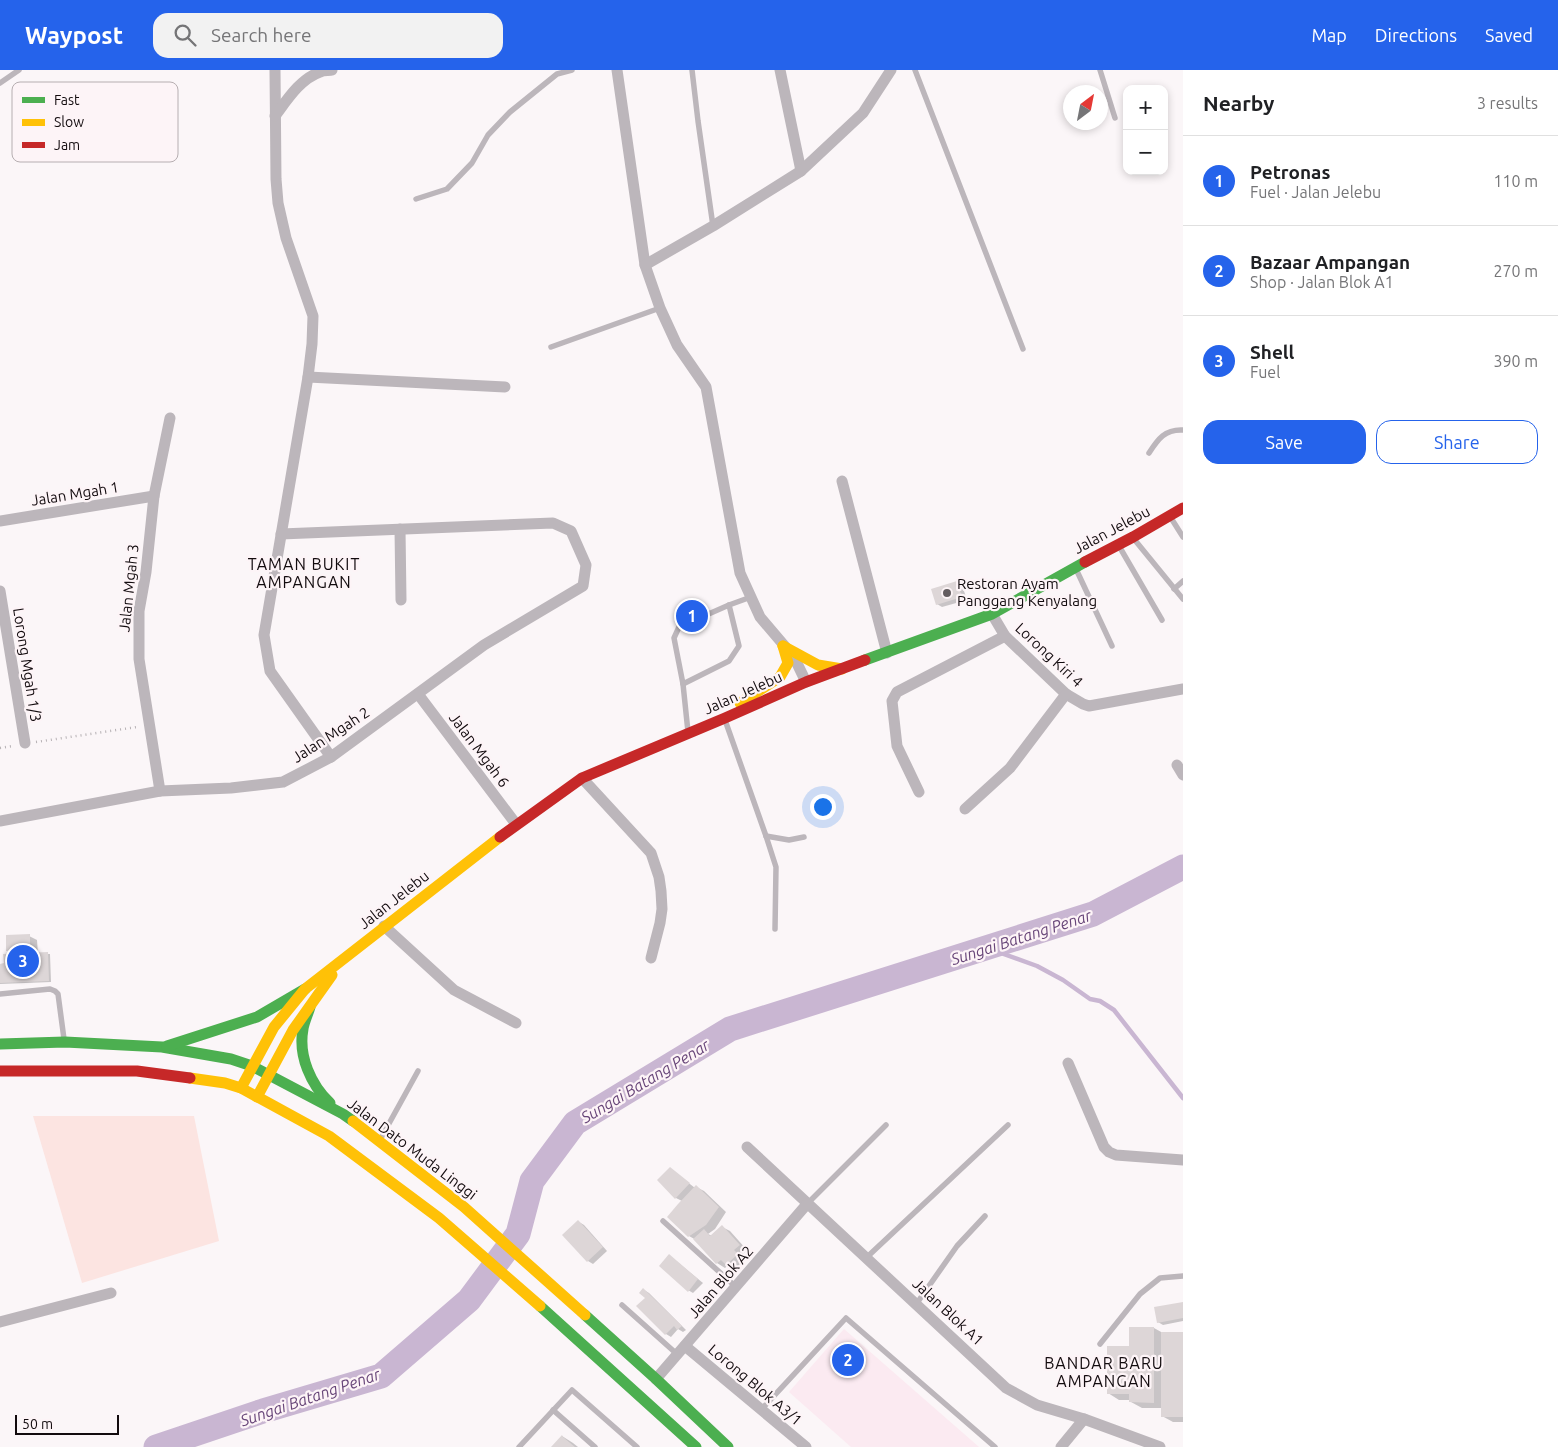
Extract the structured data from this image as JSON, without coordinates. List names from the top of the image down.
{
  "streets": {
    "main road": ["Jalan Jelebu", "Jalan Dato Muda Linggi"],
    "street": [
      "Jalan Mgah 1",
      "Jalan Mgah 3",
      "Lorong Kiri 4",
      "Lorong Mgah 1/3",
      "Jalan Mgah 2",
      "Jalan Mgah 6",
      "Jalan Blok A2",
      "Jalan Blok A1",
      "Lorong Blok A3/1"
    ]
  },
  "crossings": [
    ["Jalan Mgah 1", "Jalan Mgah 3"],
    ["Jalan Jelebu", "Lorong Kiri 4"],
    ["Jalan Jelebu", "Jalan Mgah 6"],
    ["Jalan Jelebu", "Jalan Dato Muda Linggi"],
    ["Jalan Mgah 3", "Jalan Mgah 2"],
    ["Jalan Mgah 2", "Jalan Mgah 6"],
    ["Jalan Dato Muda Linggi", "Jalan Blok A2"],
    ["Jalan Blok A2", "Jalan Blok A1"],
    ["Jalan Blok A2", "Lorong Blok A3/1"]
  ],
  "districts": ["TAMAN BUKIT AMPANGAN", "BANDAR BARU AMPANGAN"],
  "water": ["Sungai Batang Penar"],
  "places": ["Restoran Ayam Panggang Kenyalang"],
  "legend": ["Fast", "Slow", "Jam"],
  "scale_bar": "50 m",
  "north": "top right",
  "page": {
    "header": "Waypost",
    "search": "Search here",
    "nav": ["Map", "Directions", "Saved"],
    "heading": ["Nearby", "3 results"],
    "map_buttons": ["+", "−"],
    "list": [
      {
        "mark": "1",
        "name": "Petronas",
        "note": "Fuel · Jalan Jelebu",
        "value": "110 m"
      },
      {
        "mark": "2",
        "name": "Bazaar Ampangan",
        "note": "Shop · Jalan Blok A1",
        "value": "270 m"
      },
      {
        "mark": "3",
        "name": "Shell",
        "note": "Fuel",
        "value": "390 m"
      }
    ],
    "buttons": ["Save", "Share"],
    "pins": ["1", "3", "2"],
    "scale": "50 m"
  }
}
